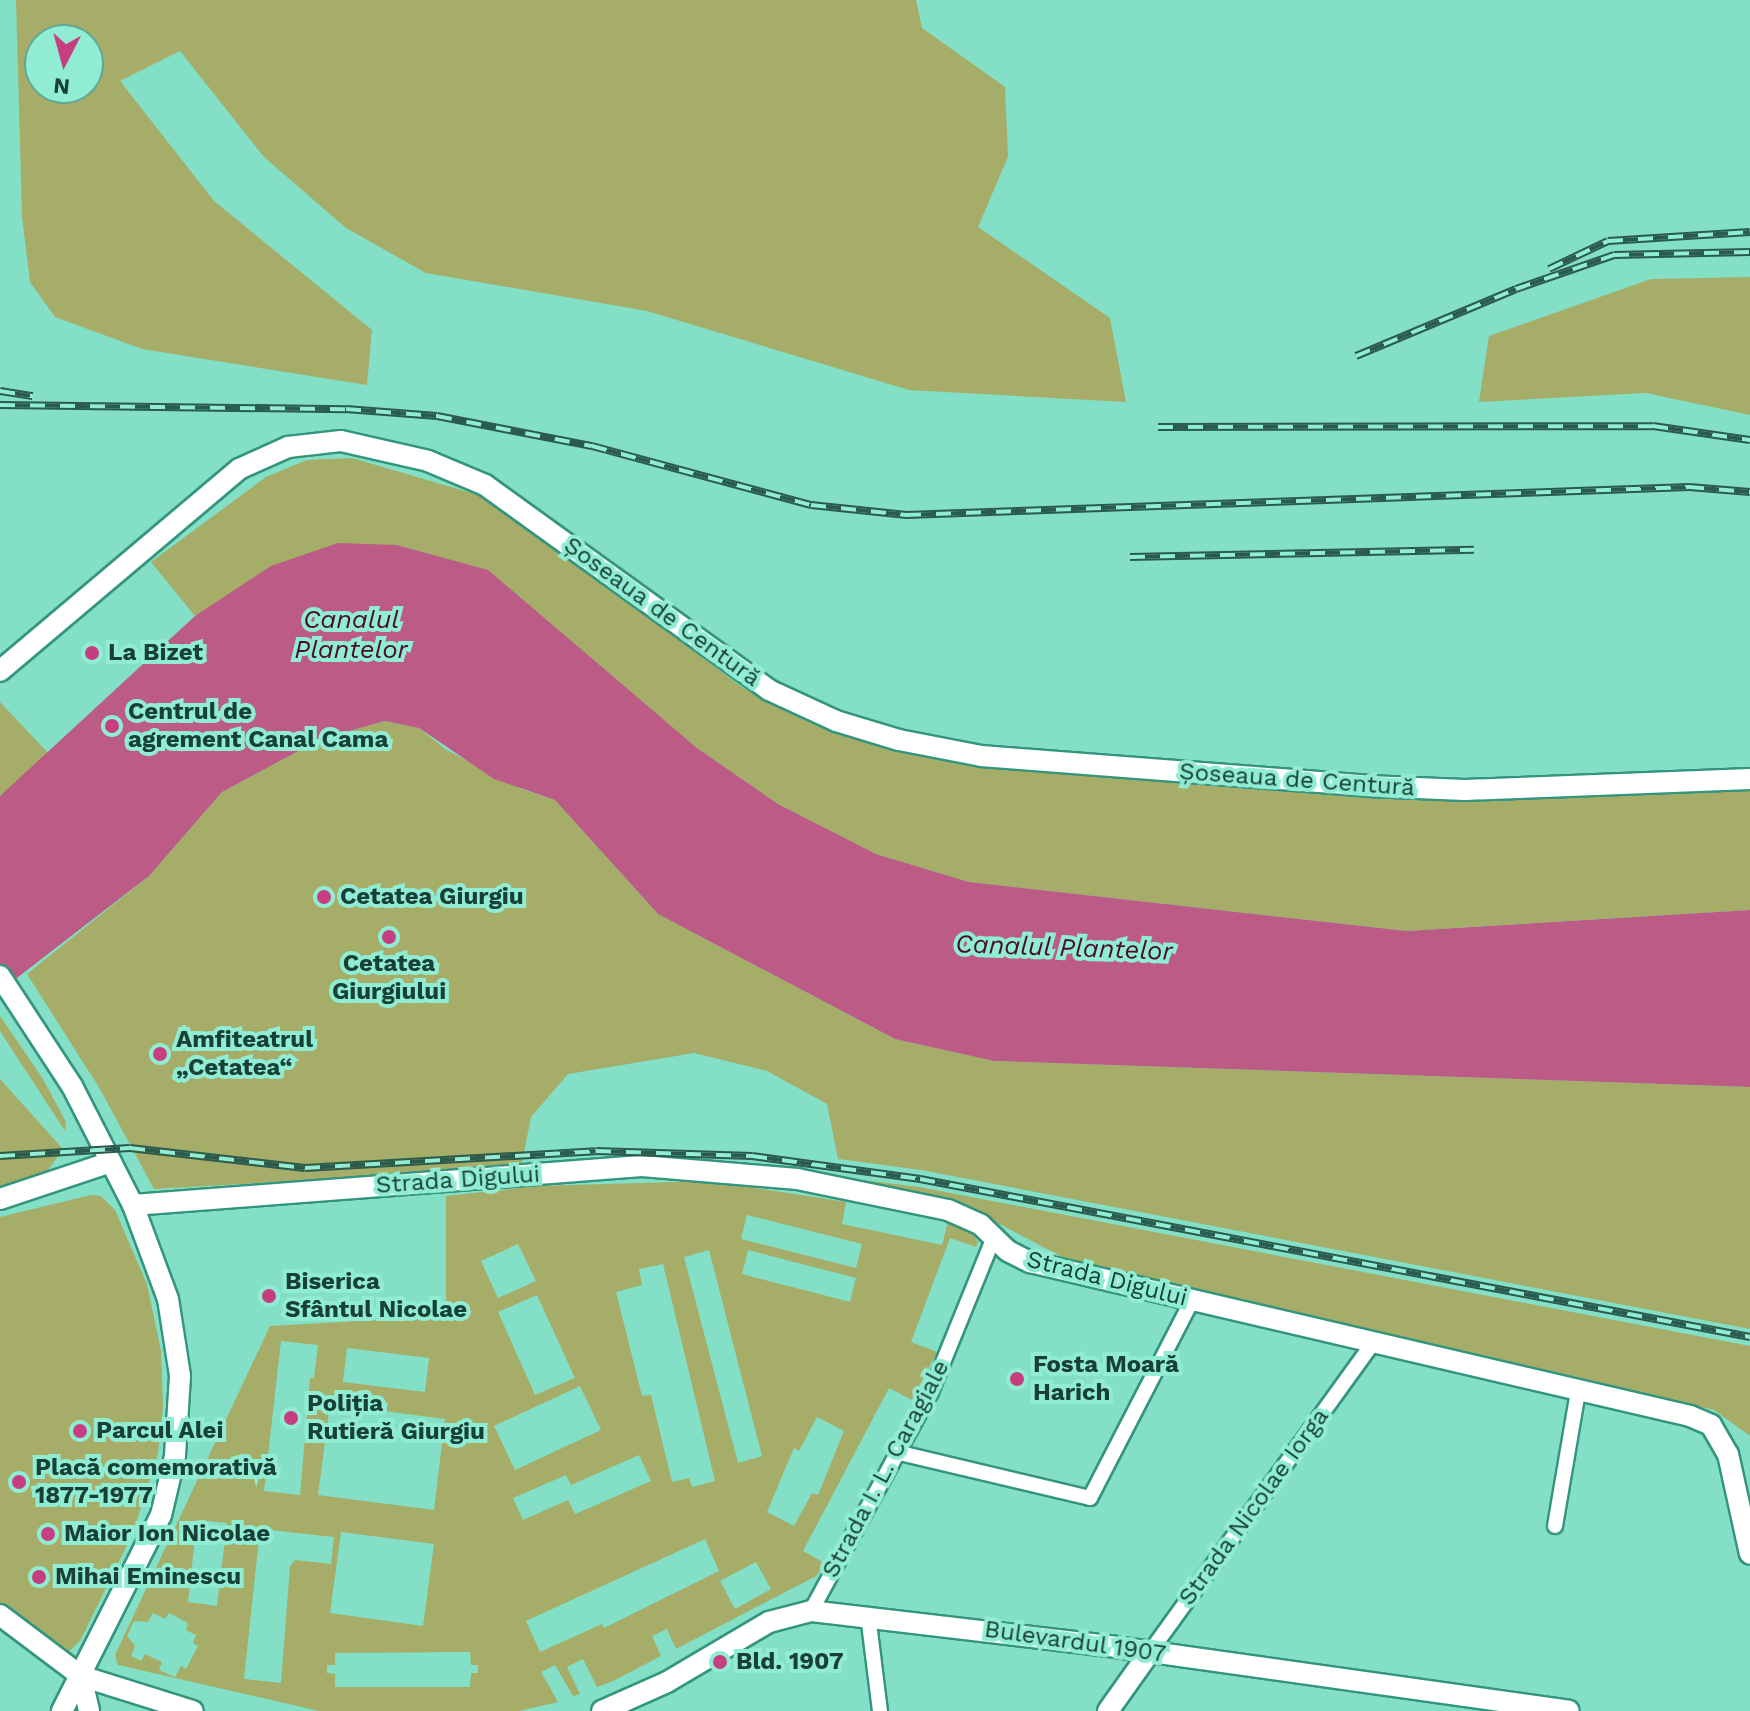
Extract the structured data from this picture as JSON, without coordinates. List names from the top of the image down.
{
  "streets": {
    "main road": [
      "Șoseaua de Centură",
      "Strada Digului",
      "Strada Nicolae Iorga",
      "Bulevardul 1907"
    ],
    "street": ["Strada I. L. Caragiale"]
  },
  "crossings": [
    ["Strada Digului", "Strada I. L. Caragiale"],
    ["Strada Digului", "Strada Nicolae Iorga"],
    ["Strada I. L. Caragiale", "Bulevardul 1907"],
    ["Strada Nicolae Iorga", "Bulevardul 1907"]
  ],
  "water": ["Canalul Plantelor"],
  "places": [
    "La Bizet",
    "Centrul de agrement Canal Cama",
    "Cetatea Giurgiu",
    "Cetatea Giurgiului",
    "Amfiteatrul „Cetatea“",
    "Biserica Sfântul Nicolae",
    "Fosta Moară Harich",
    "Poliția Rutieră Giurgiu",
    "Parcul Alei",
    "Placă comemorativă 1877-1977",
    "Maior Ion Nicolae",
    "Mihai Eminescu",
    "Bld. 1907"
  ],
  "north": "bottom"
}
